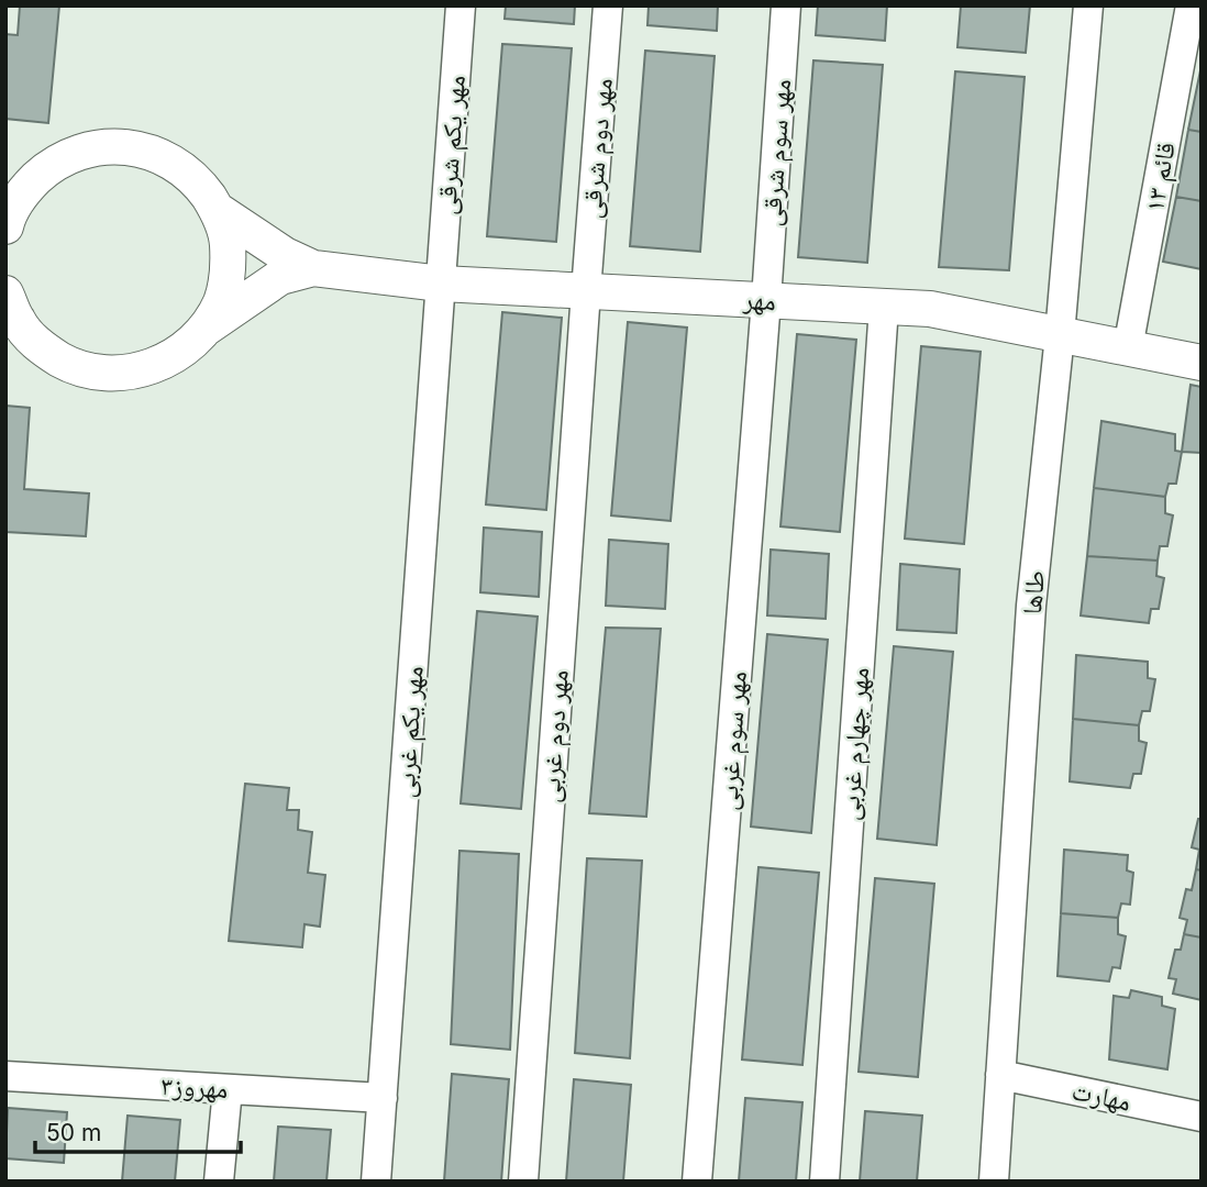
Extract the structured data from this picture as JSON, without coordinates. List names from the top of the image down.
{
  "streets": {
    "street": [
      "مهر یکم شرقی",
      "مهر دوم شرقی",
      "مهر سوم شرقی",
      "قائم ۱۳",
      "مهر",
      "طاها",
      "مهر یکم غربی",
      "مهر دوم غربی",
      "مهر سوم غربی",
      "مهر چهارم غربی",
      "مهروز۳",
      "مهارت"
    ]
  },
  "crossings": [
    ["مهر یکم شرقی", "مهر"],
    ["مهر یکم شرقی", "مهر یکم غربی"],
    ["مهر دوم شرقی", "مهر"],
    ["مهر دوم شرقی", "مهر دوم غربی"],
    ["مهر سوم شرقی", "مهر"],
    ["مهر سوم شرقی", "مهر سوم غربی"],
    ["قائم ۱۳", "مهر"],
    ["مهر", "طاها"],
    ["مهر", "مهر یکم غربی"],
    ["مهر", "مهر دوم غربی"],
    ["مهر", "مهر سوم غربی"],
    ["مهر", "مهر چهارم غربی"],
    ["طاها", "مهارت"],
    ["مهر یکم غربی", "مهروز۳"]
  ],
  "scale_bar": "50 m"
}
